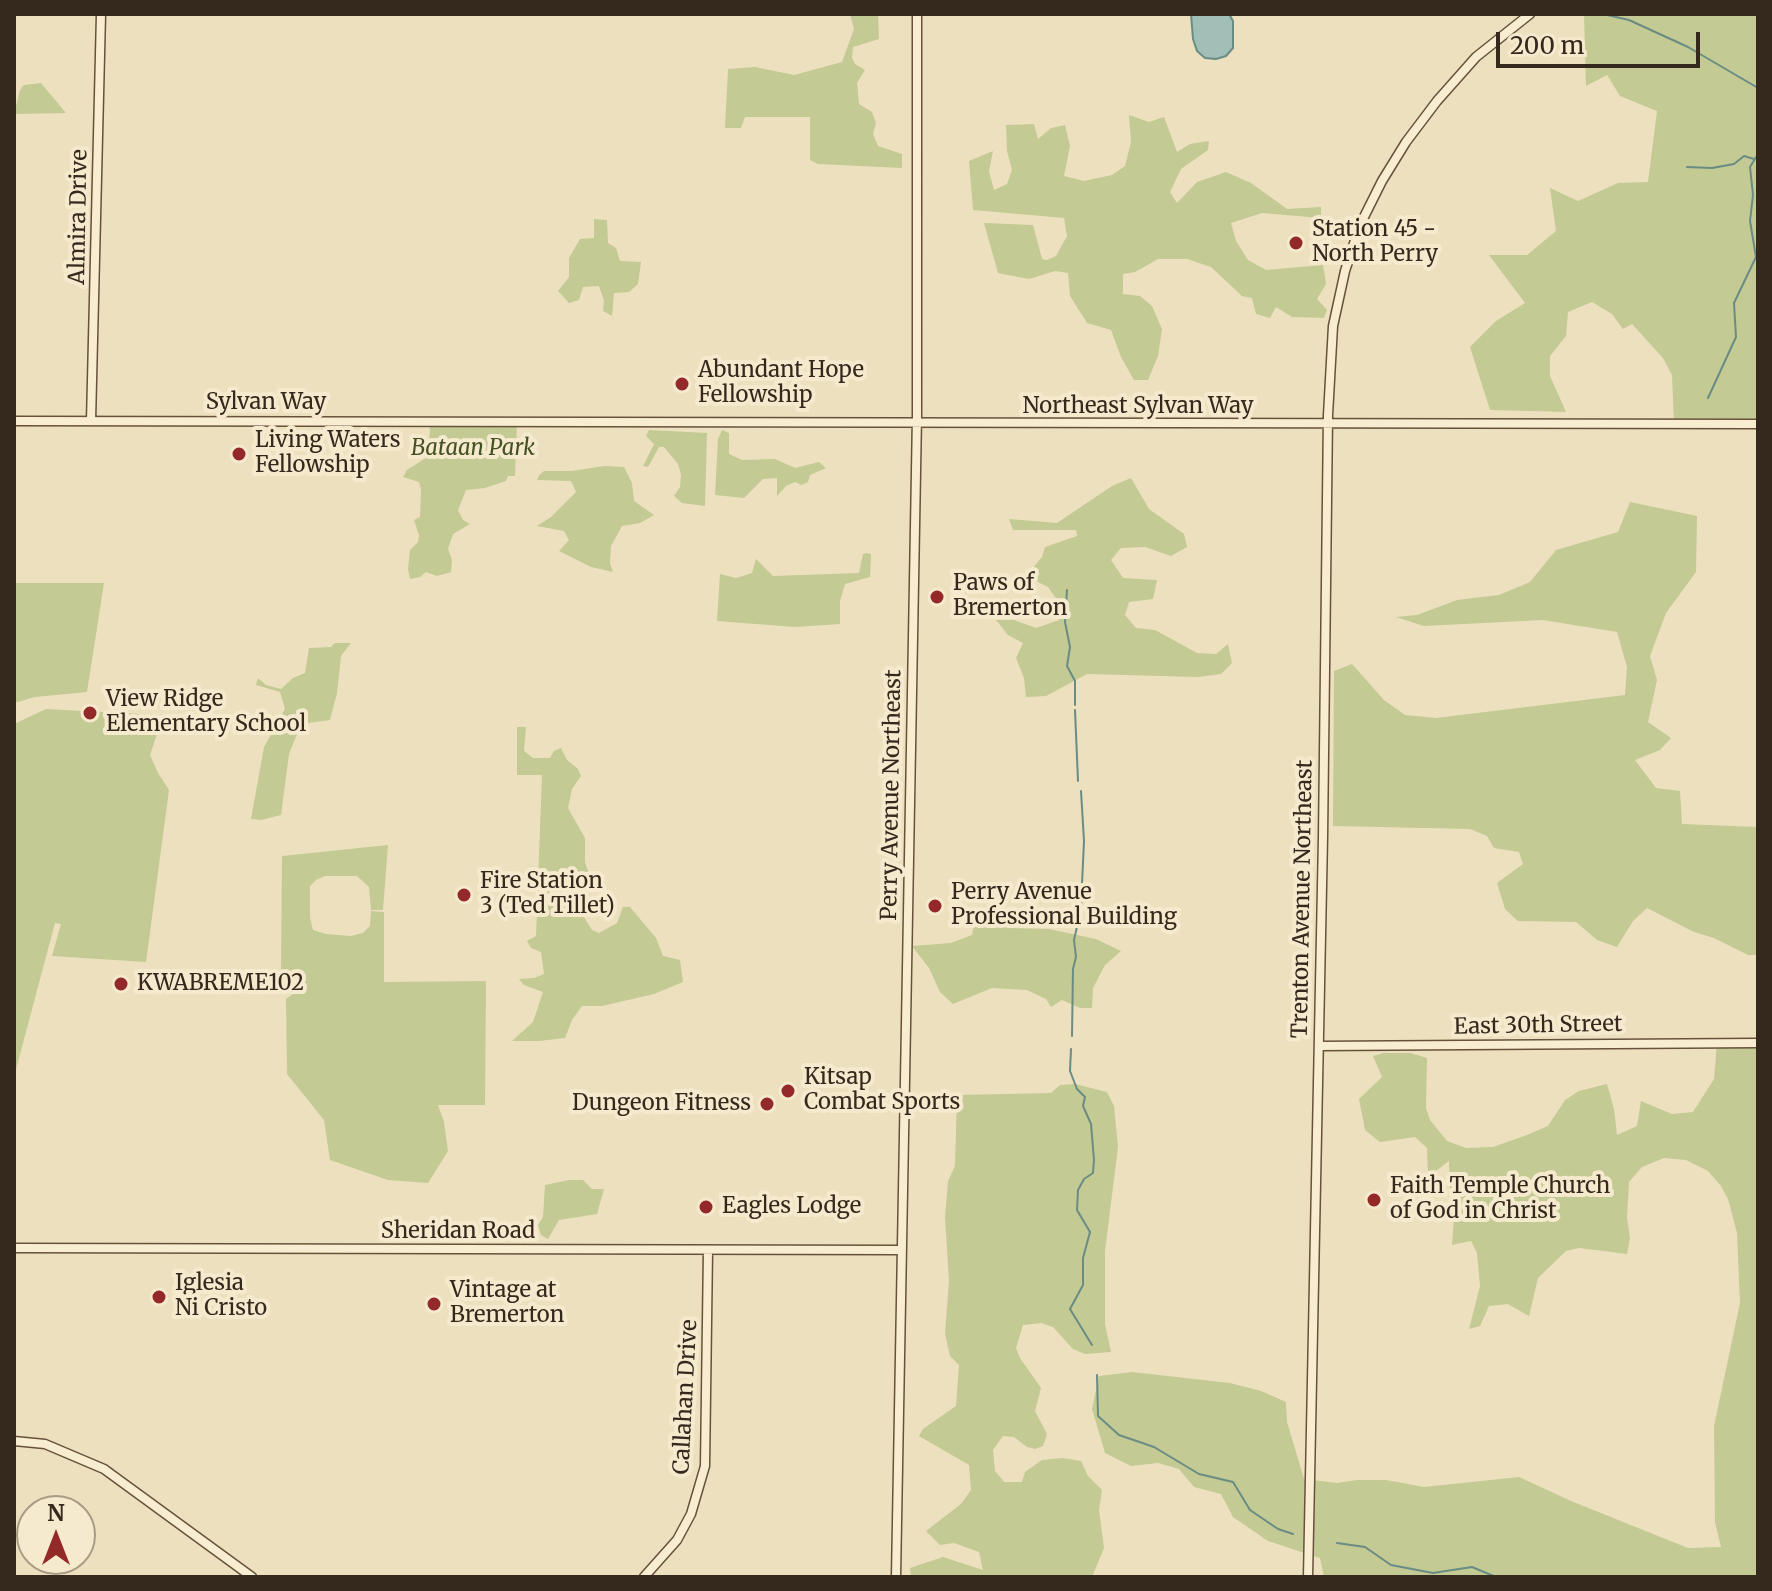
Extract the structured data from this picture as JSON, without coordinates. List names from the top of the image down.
{
  "streets": {
    "main road": [
      "Almira Drive",
      "Sylvan Way",
      "Northeast Sylvan Way",
      "Perry Avenue Northeast",
      "Trenton Avenue Northeast",
      "East 30th Street",
      "Sheridan Road",
      "Callahan Drive"
    ]
  },
  "crossings": [
    ["Almira Drive", "Sylvan Way"],
    ["Sylvan Way", "Northeast Sylvan Way"],
    ["Northeast Sylvan Way", "Perry Avenue Northeast"],
    ["Northeast Sylvan Way", "Trenton Avenue Northeast"],
    ["Perry Avenue Northeast", "Sheridan Road"],
    ["Trenton Avenue Northeast", "East 30th Street"],
    ["Sheridan Road", "Callahan Drive"]
  ],
  "parks": ["Bataan Park"],
  "places": [
    "Station 45 - North Perry",
    "Abundant Hope Fellowship",
    "Living Waters Fellowship",
    "Paws of Bremerton",
    "View Ridge Elementary School",
    "Fire Station 3 (Ted Tillet)",
    "Perry Avenue Professional Building",
    "KWABREME102",
    "Kitsap Combat Sports",
    "Dungeon Fitness",
    "Faith Temple Church of God in Christ",
    "Eagles Lodge",
    "Iglesia Ni Cristo",
    "Vintage at Bremerton"
  ],
  "scale_bar": "200 m",
  "north": "top"
}
